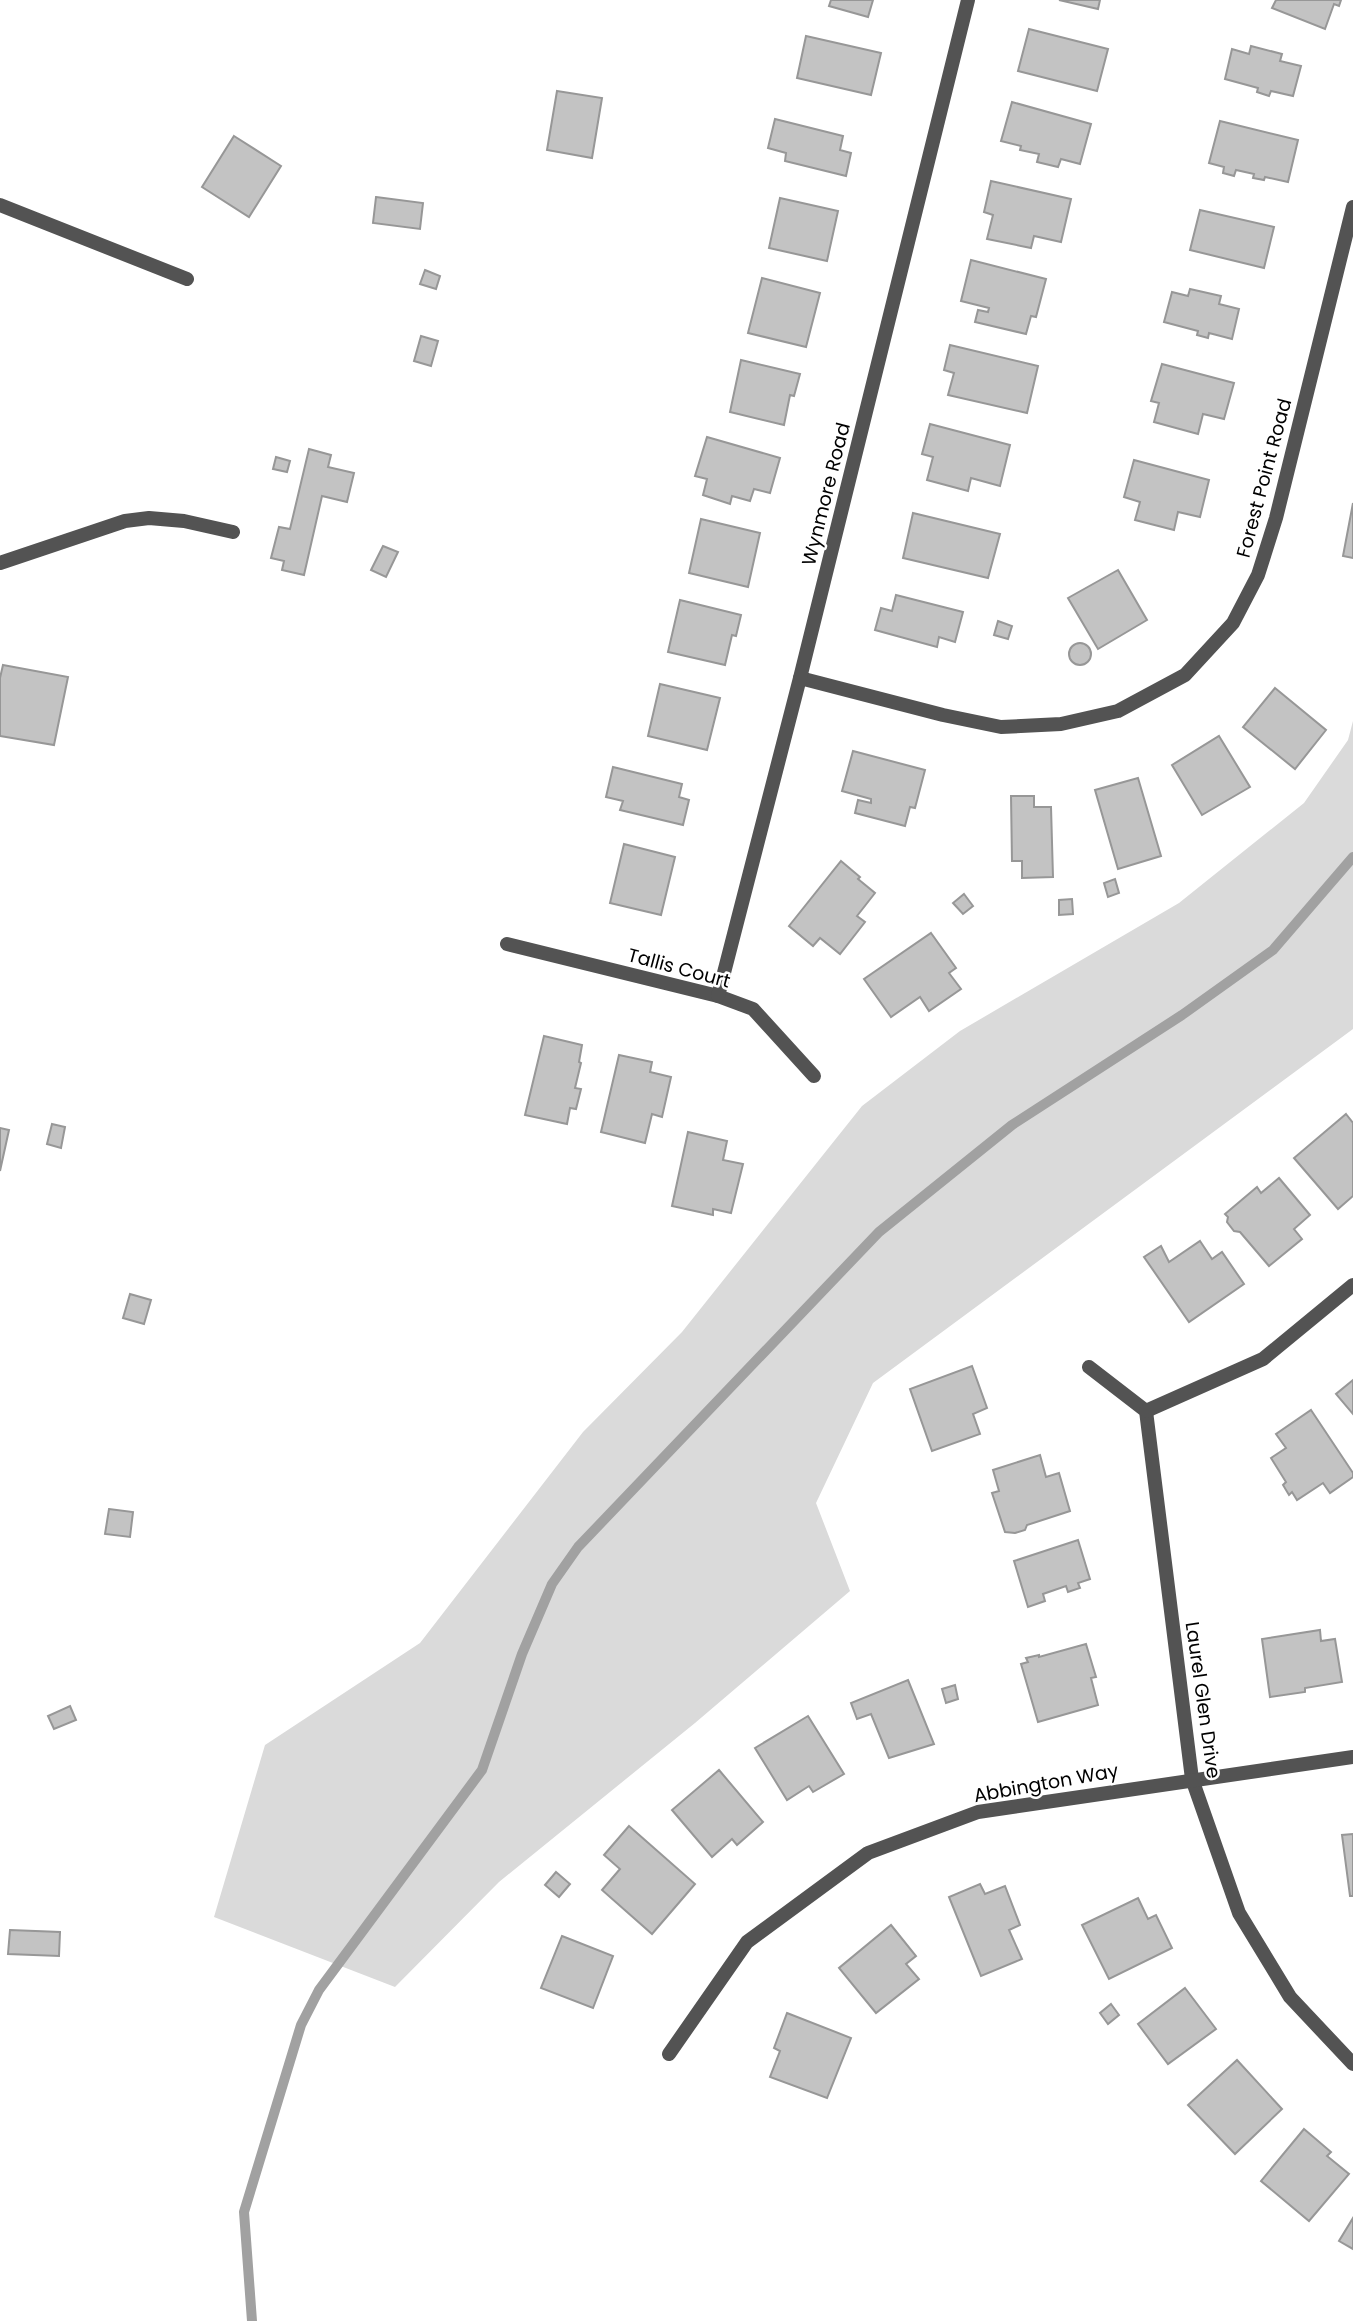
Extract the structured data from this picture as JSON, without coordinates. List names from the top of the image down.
{
  "streets": {
    "street": [
      "Forest Point Road",
      "Wynmore Road",
      "Tallis Court",
      "Laurel Glen Drive",
      "Abbington Way"
    ]
  },
  "crossings": [
    ["Forest Point Road", "Wynmore Road"],
    ["Wynmore Road", "Tallis Court"],
    ["Laurel Glen Drive", "Abbington Way"]
  ]
}
